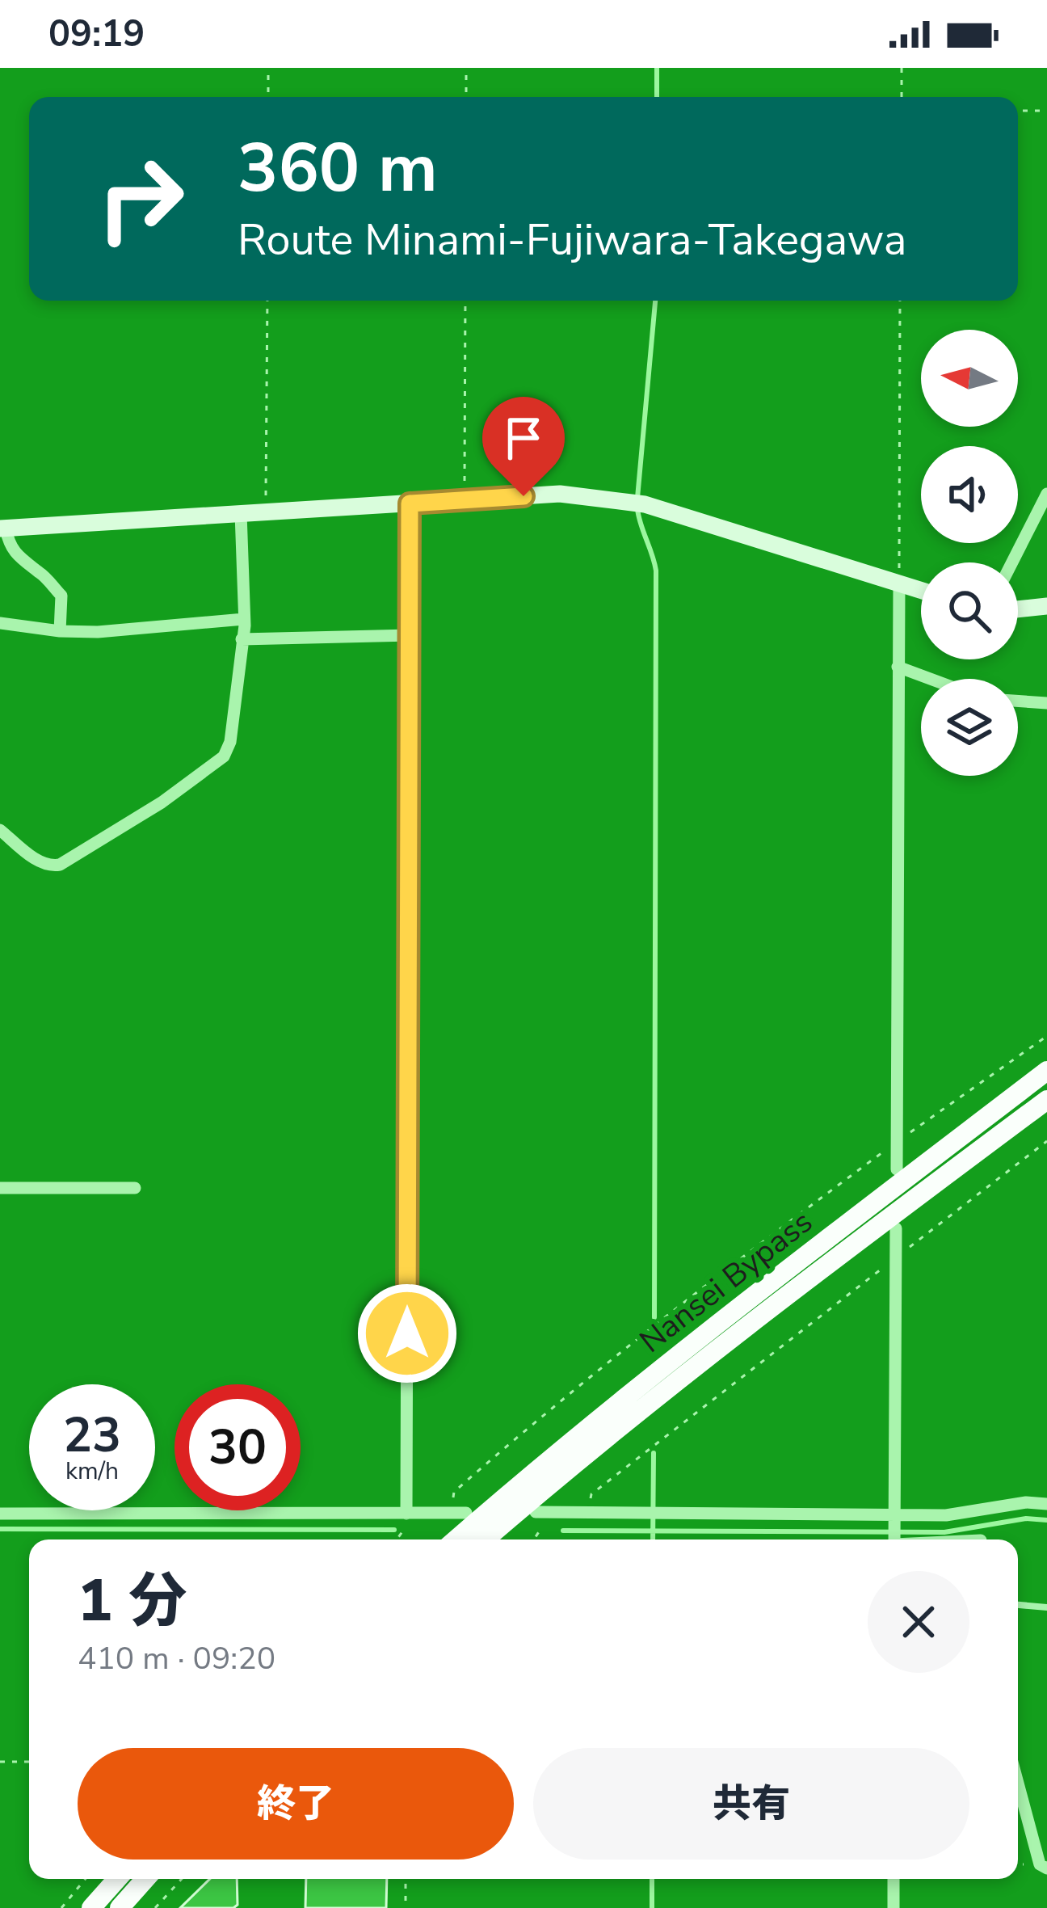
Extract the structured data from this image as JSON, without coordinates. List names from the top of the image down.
{
  "streets": {
    "highway": ["Nansei Bypass"]
  },
  "north": "left",
  "page": {
    "status": "09:19",
    "turn": ["360 m", "Route Minami-Fujiwara-Takegawa"],
    "speed": "23 km/h",
    "limit": "30",
    "heading": ["1 分", "410 m · 09:20"],
    "buttons": ["終了", "共有"]
  }
}
